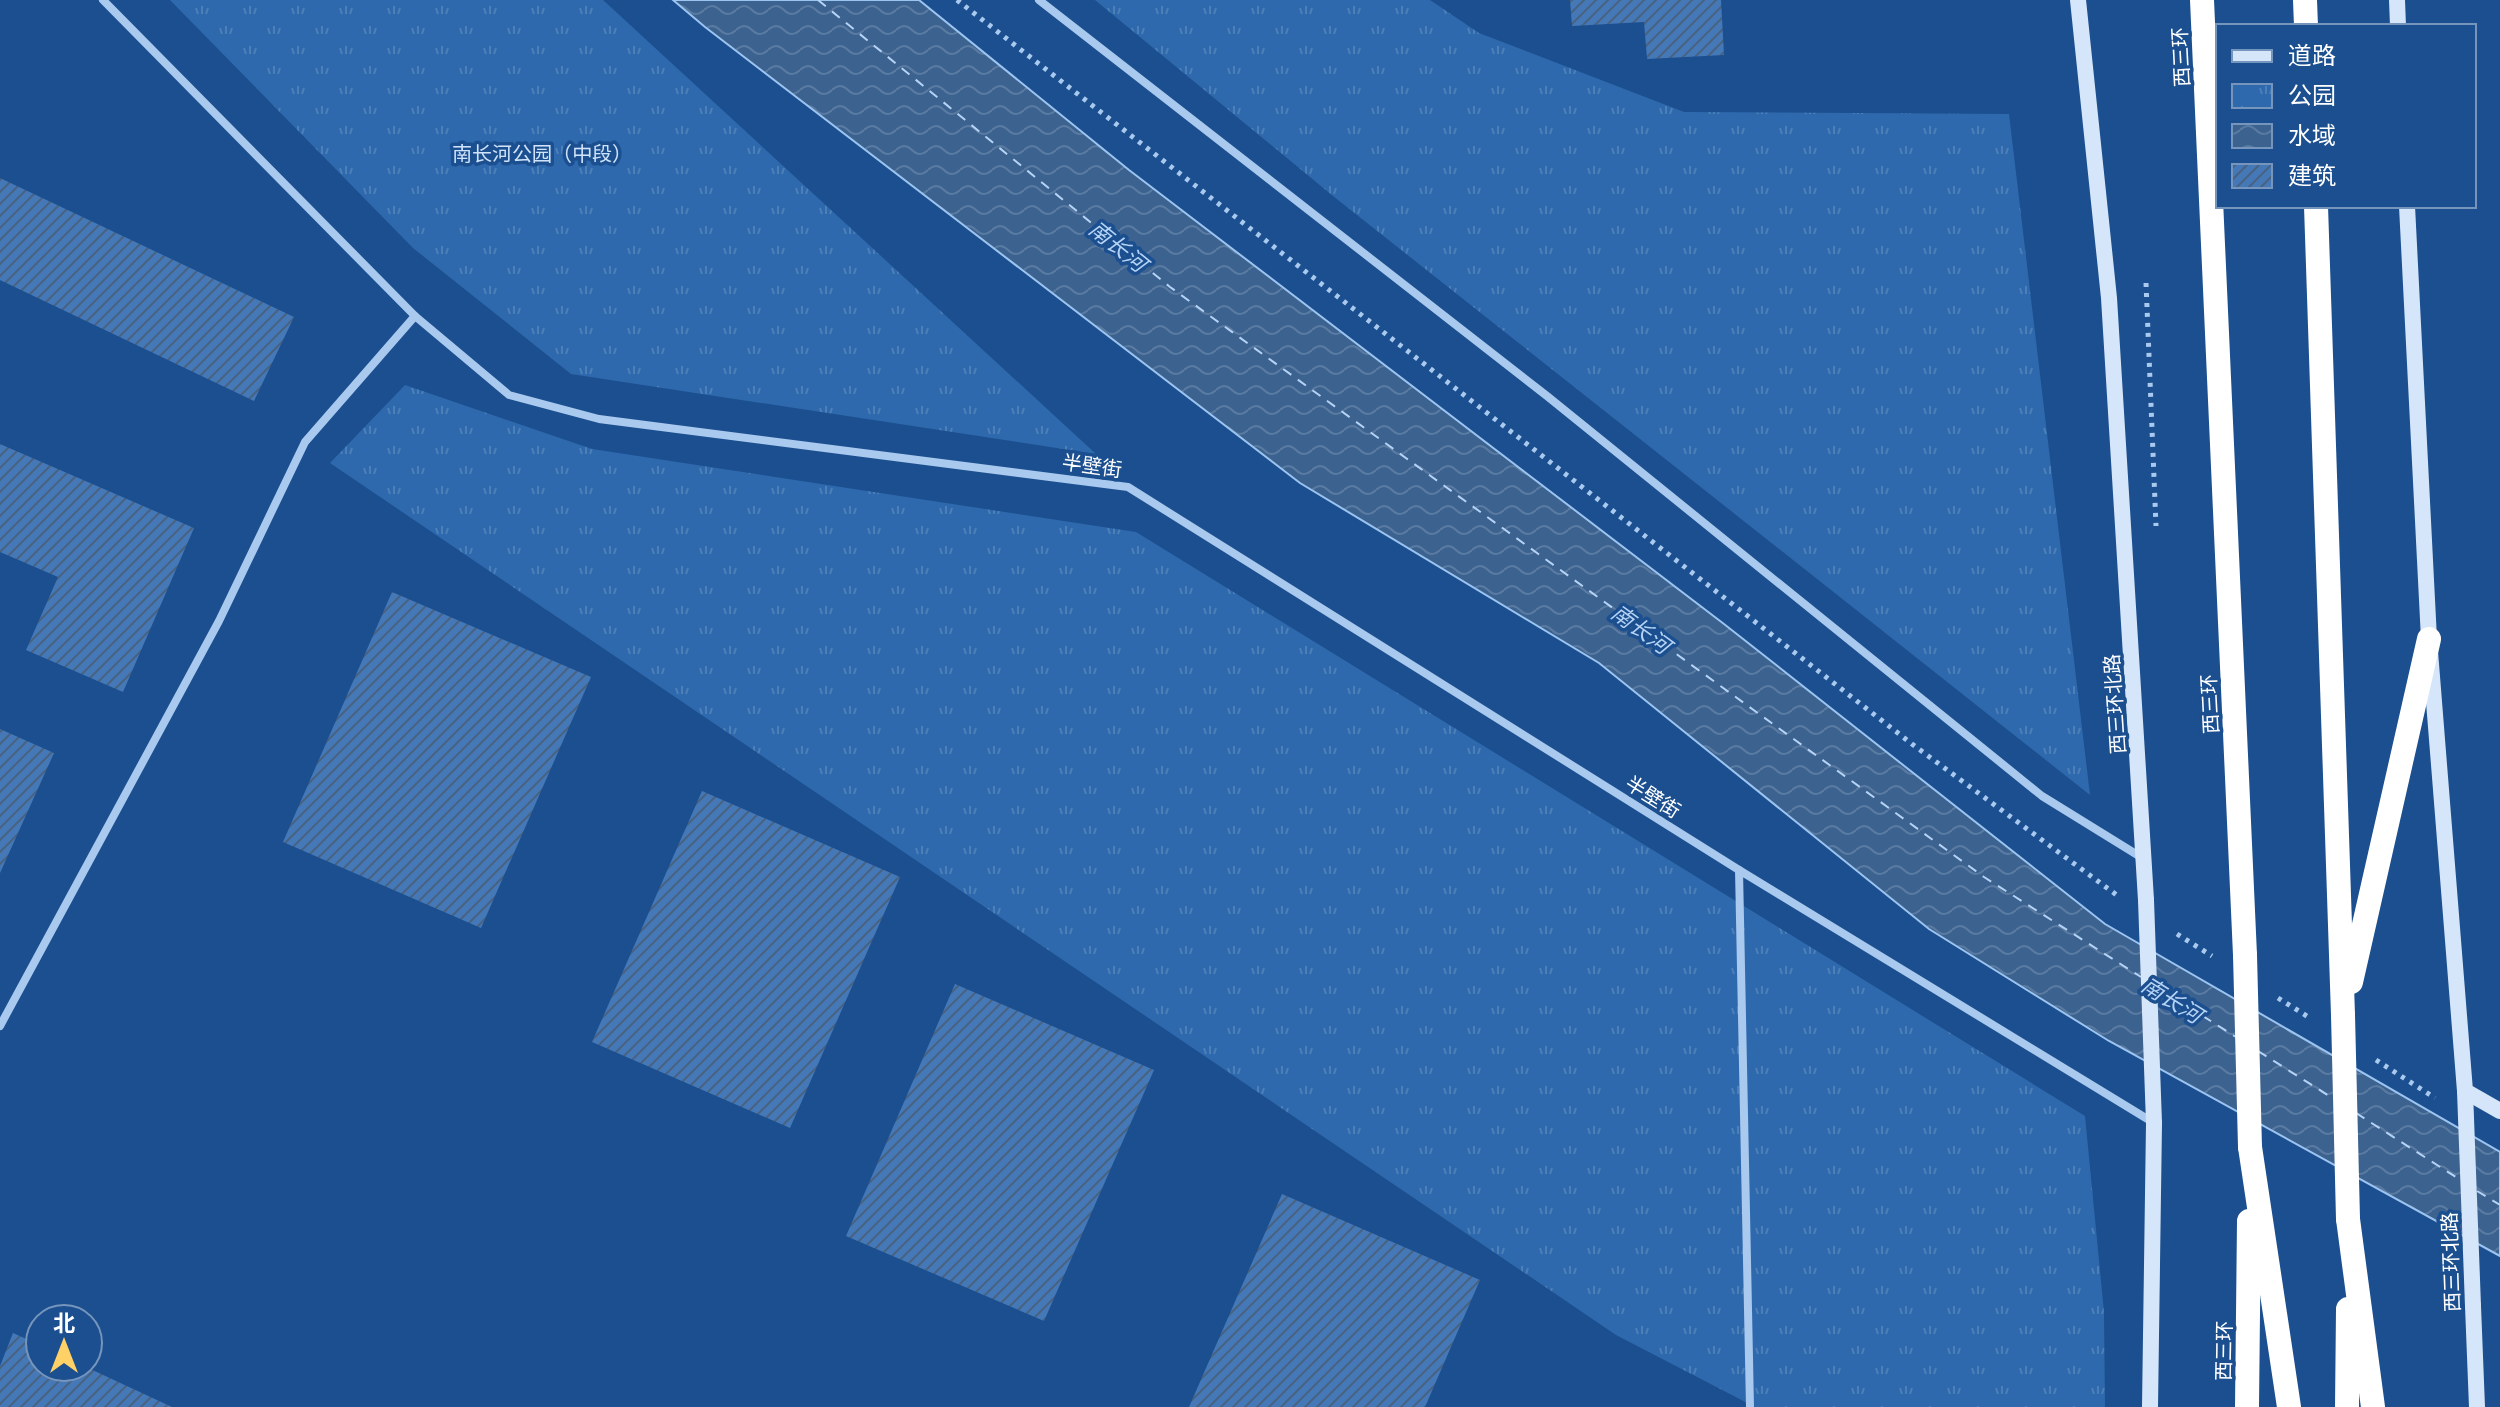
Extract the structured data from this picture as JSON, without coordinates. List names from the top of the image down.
{
  "streets": {
    "highway": ["西三环"],
    "street": ["半壁街", "西三环北路"]
  },
  "crossings": [
    ["半壁街", "西三环北路"]
  ],
  "water": ["南长河"],
  "parks": ["南长河公园（中段）"],
  "legend": [
    "道路",
    "公园",
    "水域",
    "建筑"
  ],
  "north": "top"
}
